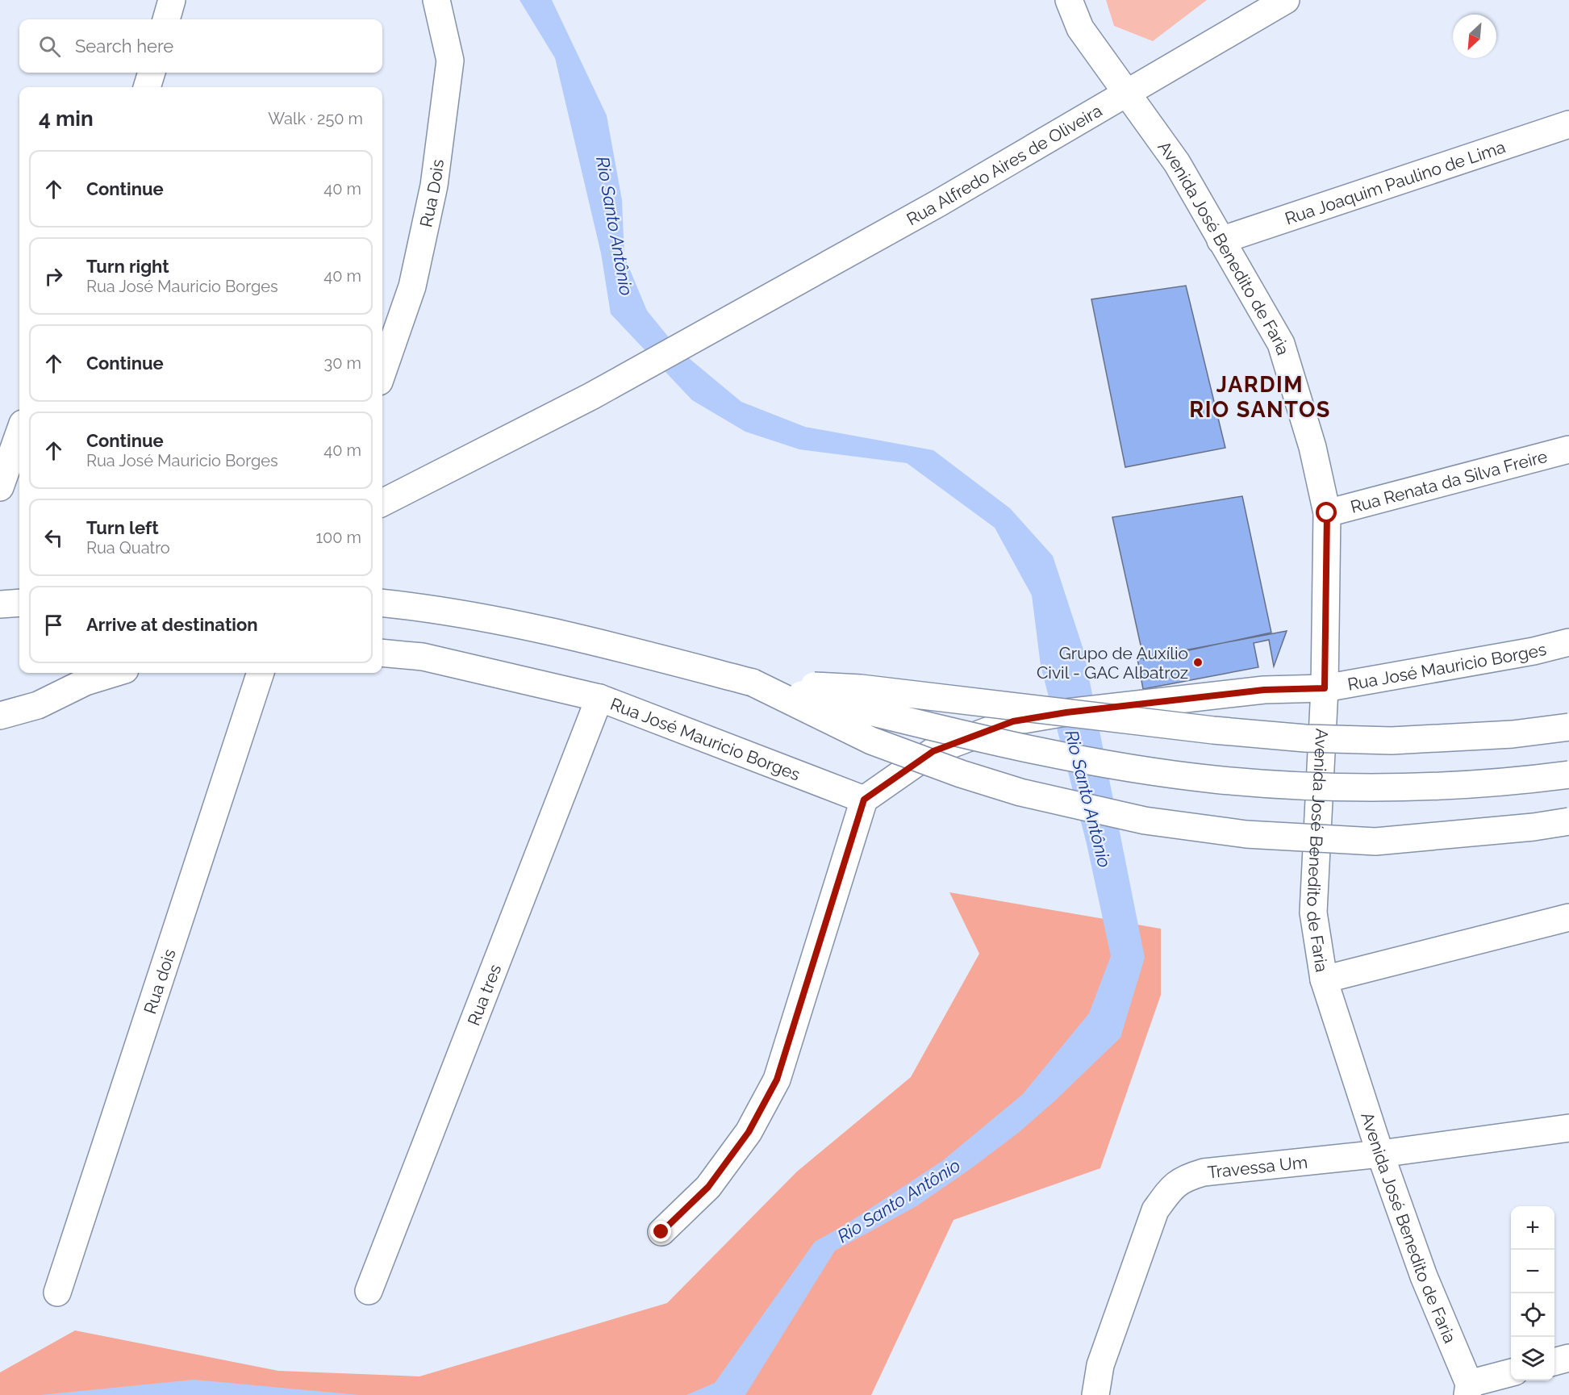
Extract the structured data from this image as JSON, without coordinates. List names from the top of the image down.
{
  "streets": {
    "main road": [
      "Rua Alfredo Aires de Oliveira",
      "Rua Joaquim Paulino de Lima",
      "Rua Dois",
      "Avenida José Benedito de Faria",
      "Rua Renata da Silva Freire",
      "Rua José Mauricio Borges",
      "Rua dois",
      "Rua tres",
      "Travessa Um"
    ]
  },
  "crossings": [
    ["Rua Alfredo Aires de Oliveira", "Avenida José Benedito de Faria"],
    ["Rua Joaquim Paulino de Lima", "Avenida José Benedito de Faria"],
    ["Avenida José Benedito de Faria", "Rua Renata da Silva Freire"],
    ["Avenida José Benedito de Faria", "Rua José Mauricio Borges"],
    ["Avenida José Benedito de Faria", "Travessa Um"],
    ["Rua José Mauricio Borges", "Rua tres"]
  ],
  "districts": ["JARDIM RIO SANTOS"],
  "water": ["Rio Santo Antônio"],
  "places": ["Grupo de Auxílio Civil - GAC Albatroz"],
  "north": "bottom left",
  "page": {
    "search": "Search here",
    "heading": ["4 min", "Walk · 250 m"],
    "list": [
      ["Continue", "40 m"],
      ["Turn right", "Rua José Mauricio Borges", "40 m"],
      ["Continue", "30 m"],
      ["Continue", "Rua José Mauricio Borges", "40 m"],
      ["Turn left", "Rua Quatro", "100 m"],
      "Arrive at destination"
    ],
    "map_buttons": ["+", "−"]
  }
}
